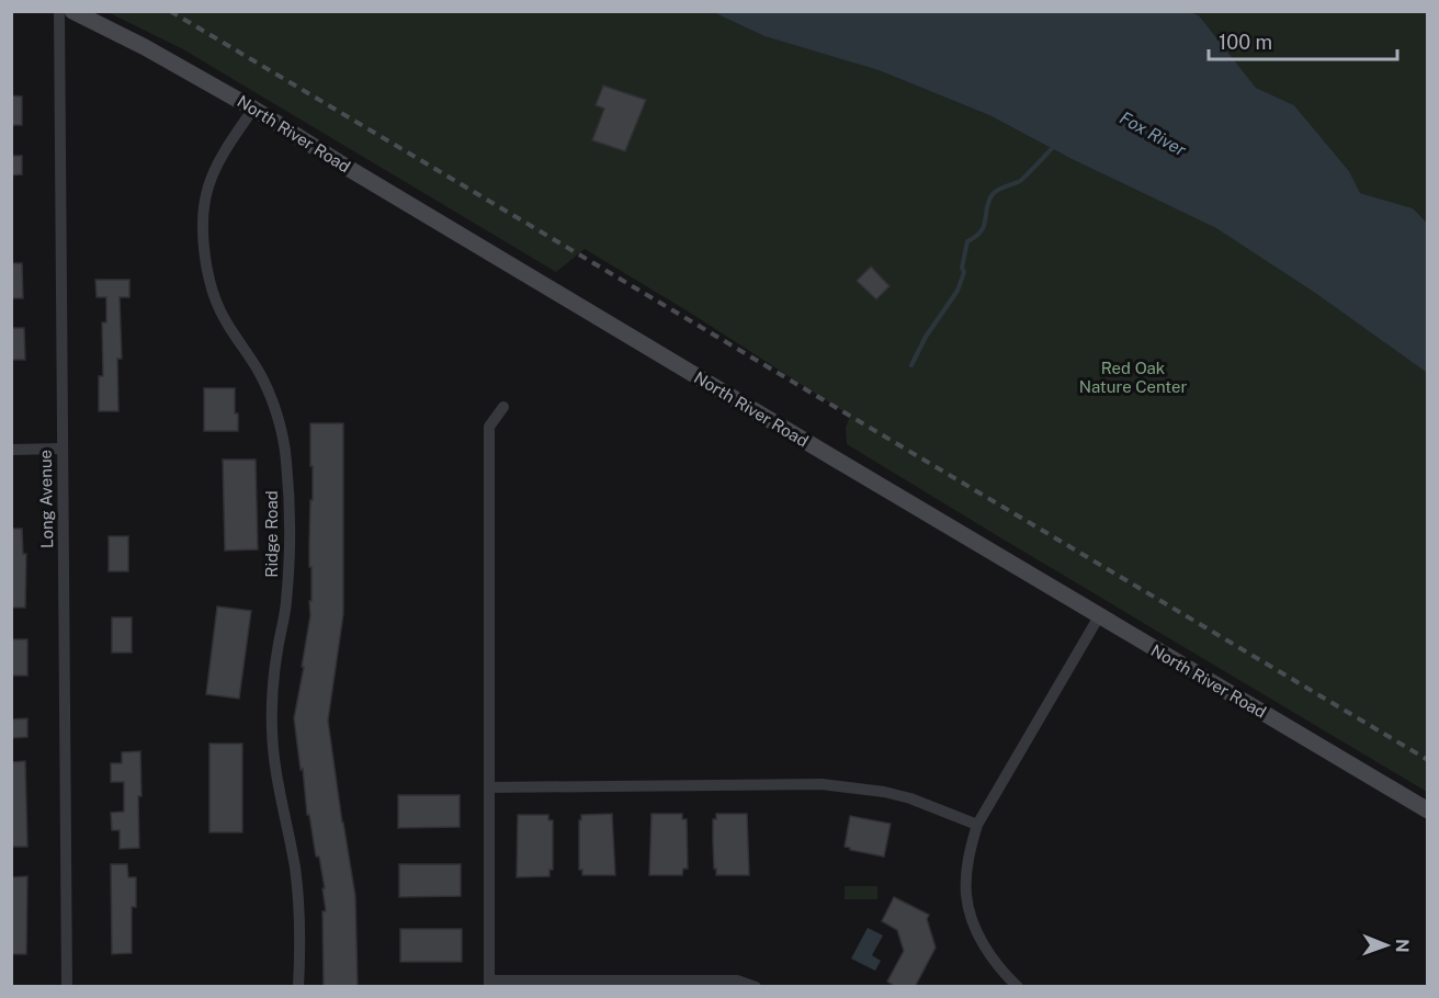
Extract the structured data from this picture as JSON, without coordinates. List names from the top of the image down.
{
  "streets": {
    "main road": ["North River Road"],
    "street": ["Long Avenue", "Ridge Road"]
  },
  "crossings": [
    ["North River Road", "Ridge Road"]
  ],
  "water": ["Fox River"],
  "parks": ["Red Oak Nature Center"],
  "scale_bar": "100 m",
  "north": "right"
}
